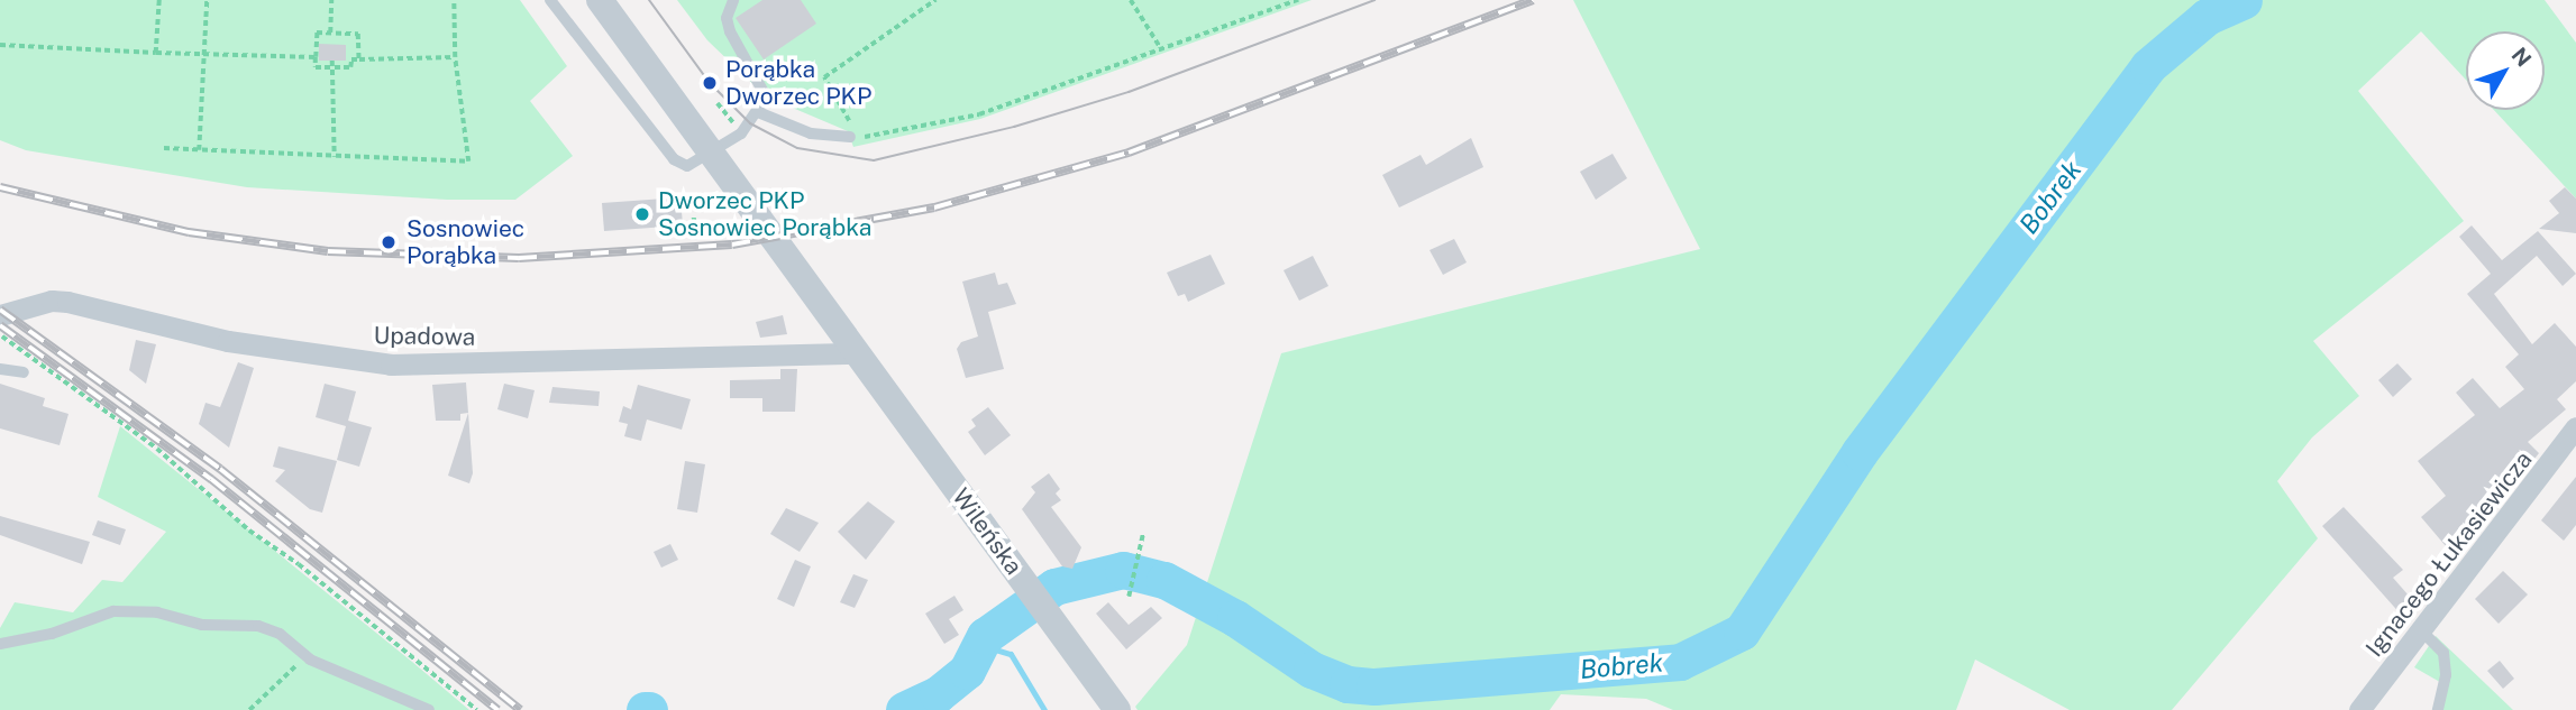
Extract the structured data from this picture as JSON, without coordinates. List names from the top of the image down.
{
  "streets": {
    "street": ["Upadowa", "Wileńska", "Ignacego Łukasiewicza"]
  },
  "crossings": [
    ["Upadowa", "Wileńska"]
  ],
  "water": ["Bobrek"],
  "places": ["Porąbka Dworzec PKP", "Dworzec PKP Sosnowiec Porąbka", "Sosnowiec Porąbka"],
  "north": "top right"
}
